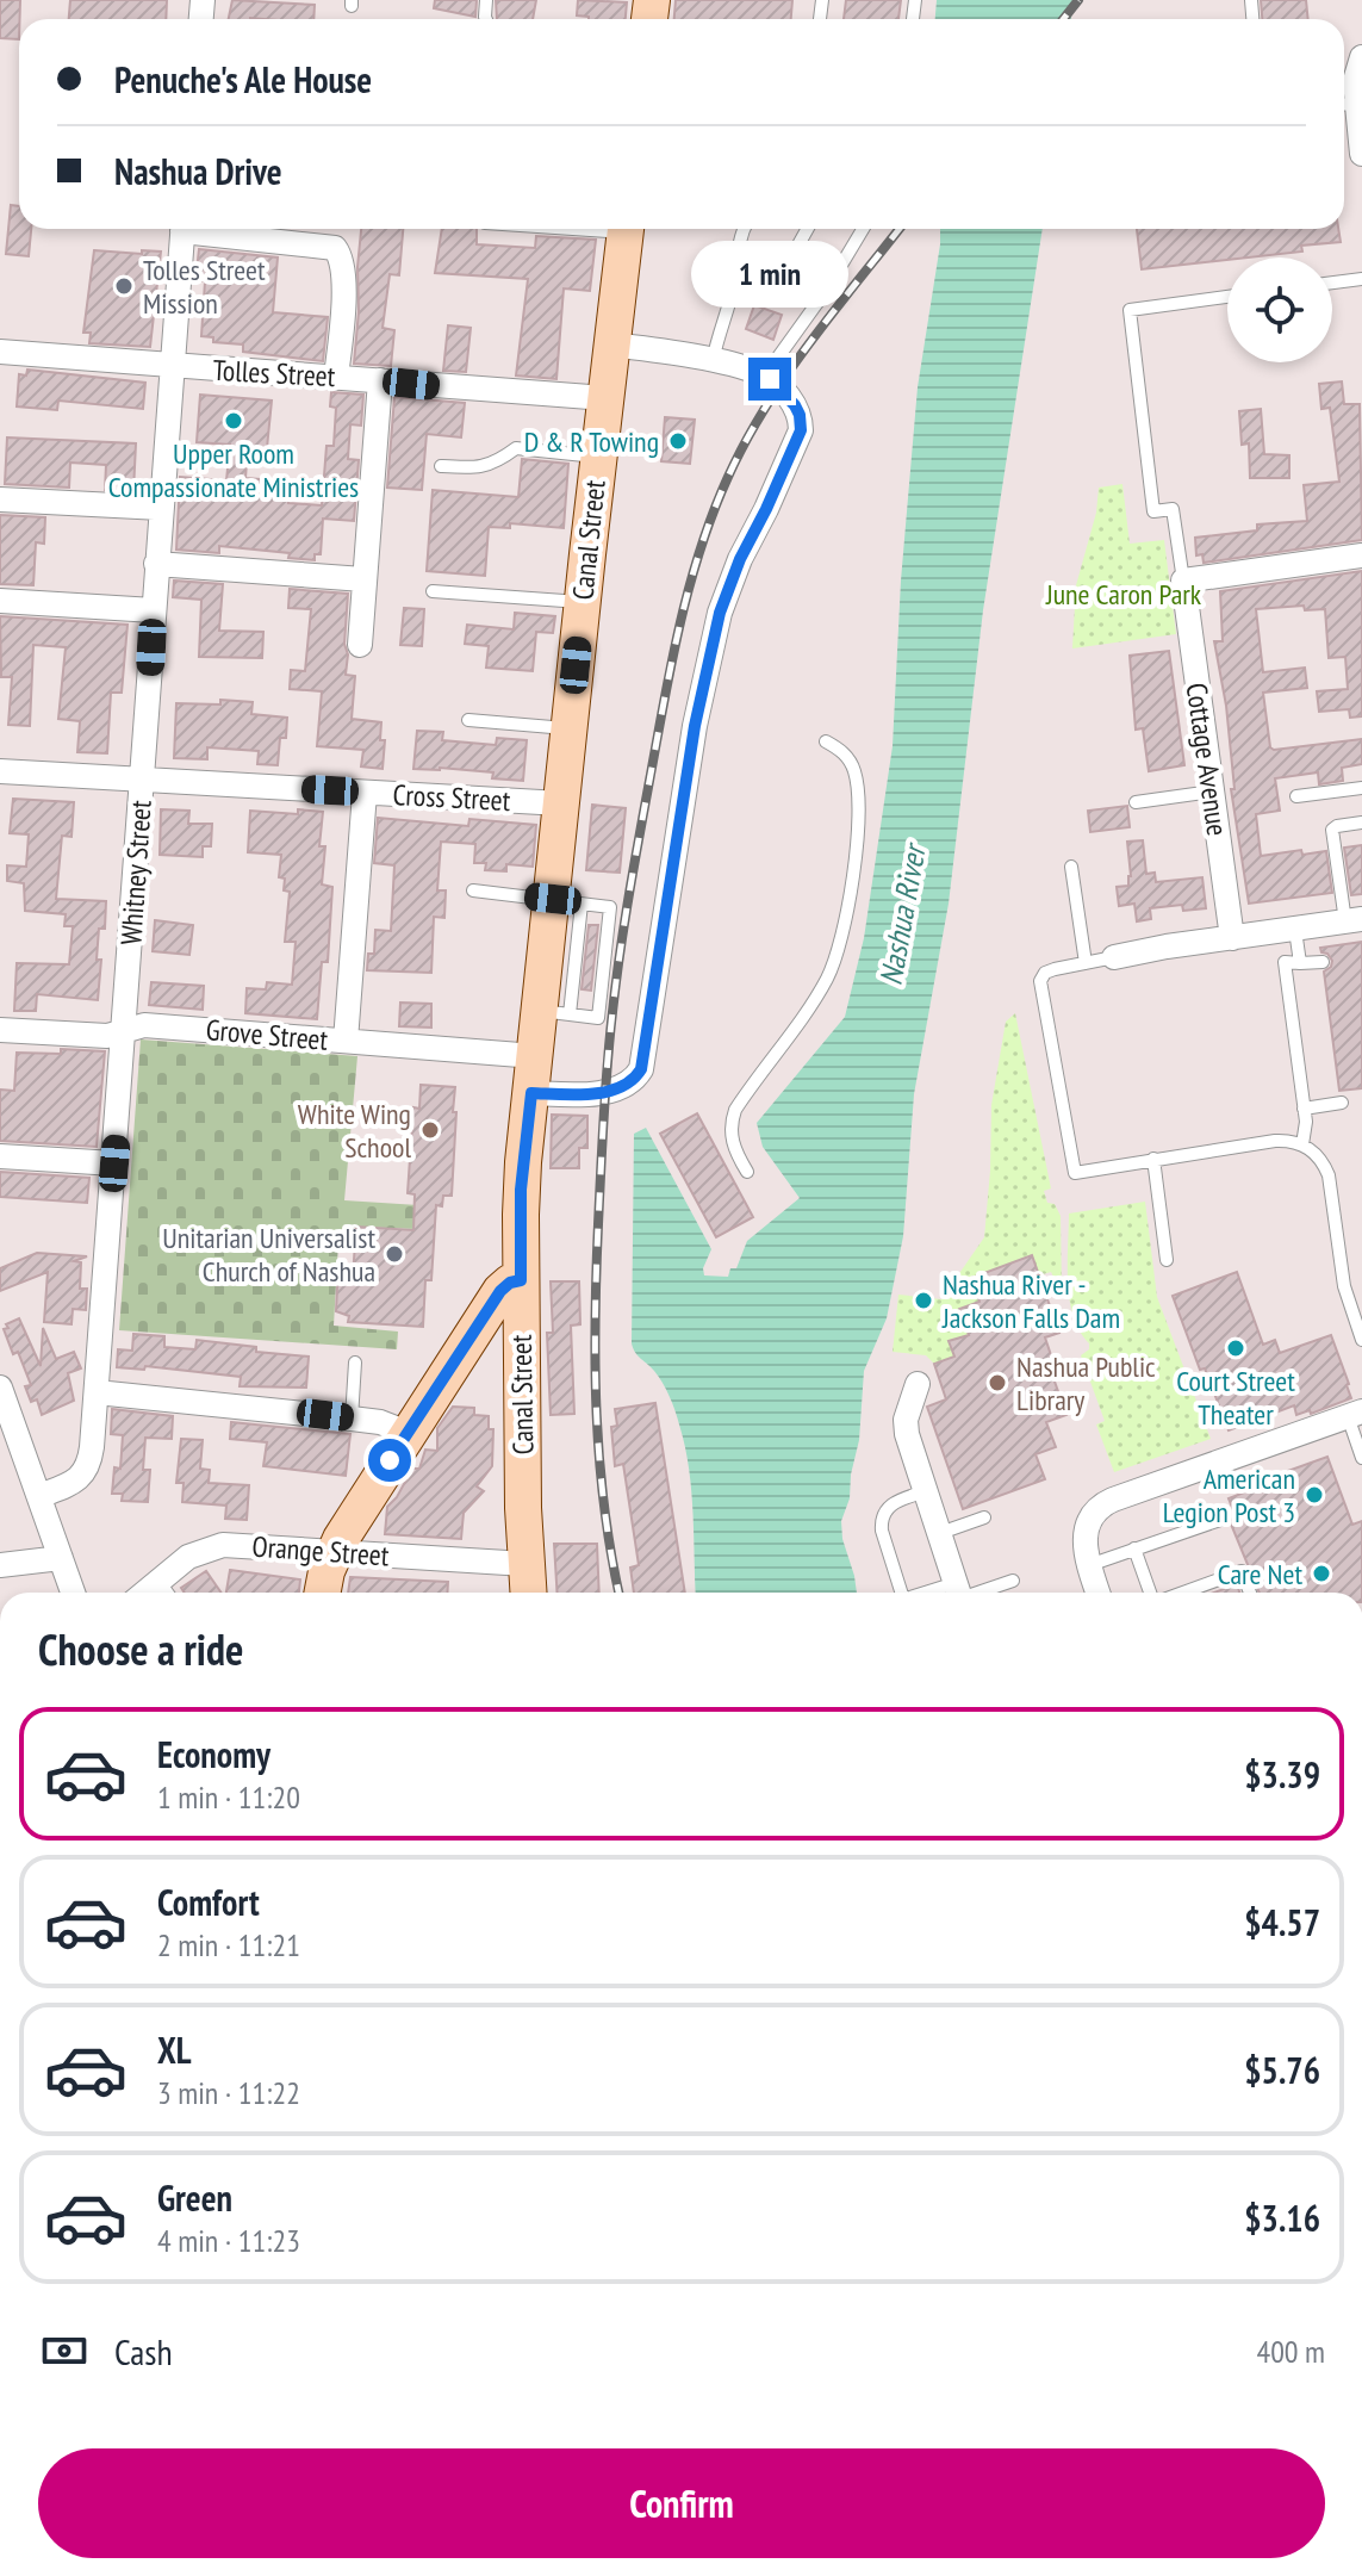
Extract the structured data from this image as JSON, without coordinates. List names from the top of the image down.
{
  "streets": {
    "street": [
      "Tolles Street",
      "Canal Street",
      "Cottage Avenue",
      "Cross Street",
      "Whitney Street",
      "Grove Street",
      "Orange Street"
    ]
  },
  "crossings": [
    ["Tolles Street", "Canal Street"],
    ["Tolles Street", "Whitney Street"],
    ["Canal Street", "Cross Street"],
    ["Canal Street", "Grove Street"],
    ["Canal Street", "Orange Street"],
    ["Cross Street", "Whitney Street"],
    ["Whitney Street", "Grove Street"]
  ],
  "water": ["Nashua River"],
  "parks": ["June Caron Park"],
  "places": [
    "Tolles Street Mission",
    "Upper Room Compassionate Ministries",
    "D & R Towing",
    "White Wing School",
    "Unitarian Universalist Church of Nashua",
    "Nashua River - Jackson Falls Dam",
    "Court Street Theater",
    "Nashua Public Library",
    "American Legion Post 3",
    "Care Net"
  ],
  "page": {
    "banner": ["Penuche's Ale House", "Nashua Drive"],
    "bubble": "1 min",
    "heading": "Choose a ride",
    "list": [
      {
        "name": "Economy",
        "note": "1 min · 11:20",
        "value": "$3.39"
      },
      {
        "name": "Comfort",
        "note": "2 min · 11:21",
        "value": "$4.57"
      },
      {
        "name": "XL",
        "note": "3 min · 11:22",
        "value": "$5.76"
      },
      {
        "name": "Green",
        "note": "4 min · 11:23",
        "value": "$3.16"
      }
    ],
    "pay": ["Cash", "400 m"],
    "buttons": "Confirm"
  }
}
